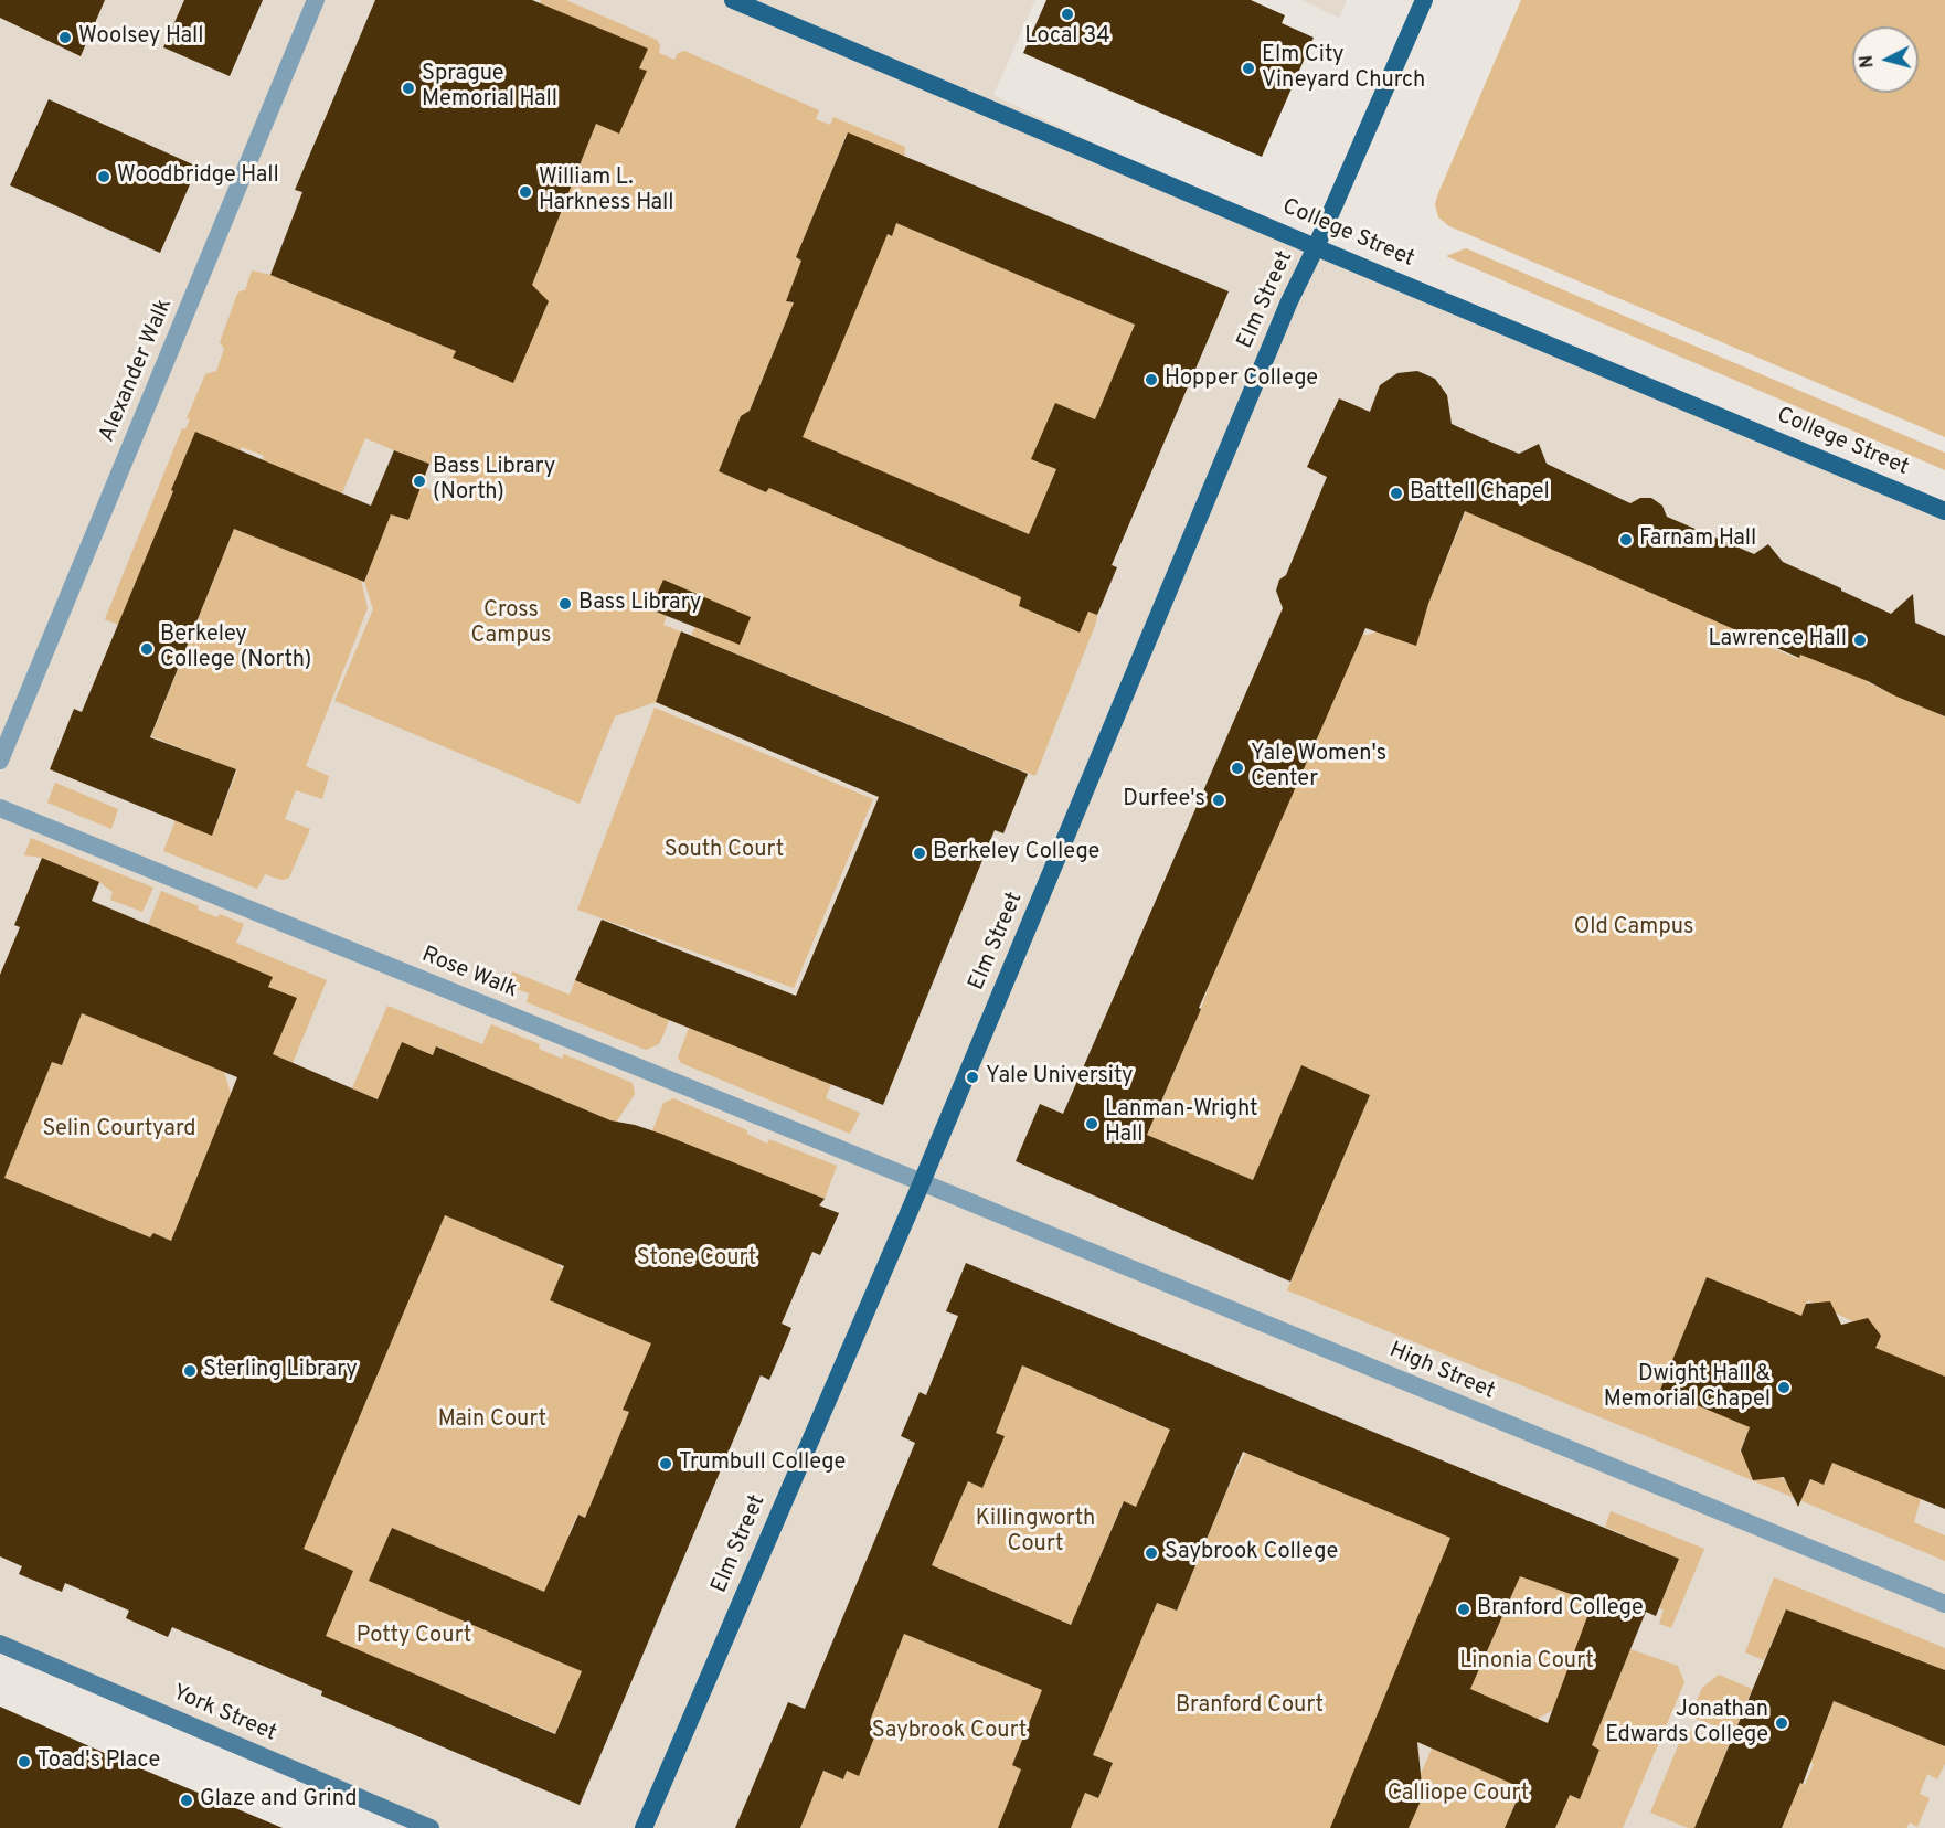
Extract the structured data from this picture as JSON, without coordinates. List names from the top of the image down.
{
  "streets": {
    "main road": ["College Street", "Elm Street", "York Street"],
    "street": ["Alexander Walk", "Rose Walk", "High Street"]
  },
  "crossings": [
    ["College Street", "Elm Street"],
    ["Elm Street", "Rose Walk"],
    ["Elm Street", "High Street"],
    ["Rose Walk", "High Street"]
  ],
  "parks": [
    "Cross Campus",
    "South Court",
    "Old Campus",
    "Selin Courtyard",
    "Stone Court",
    "Main Court",
    "Killingworth Court",
    "Potty Court",
    "Linonia Court",
    "Branford Court",
    "Saybrook Court",
    "Calliope Court"
  ],
  "places": [
    "Local 34",
    "Woolsey Hall",
    "Elm City Vineyard Church",
    "Sprague Memorial Hall",
    "Woodbridge Hall",
    "William L. Harkness Hall",
    "Hopper College",
    "Bass Library (North)",
    "Battell Chapel",
    "Farnam Hall",
    "Bass Library",
    "Lawrence Hall",
    "Berkeley College (North)",
    "Yale Women's Center",
    "Durfee's",
    "Berkeley College",
    "Yale University",
    "Lanman-Wright Hall",
    "Sterling Library",
    "Dwight Hall & Memorial Chapel",
    "Trumbull College",
    "Saybrook College",
    "Branford College",
    "Jonathan Edwards College",
    "Toad's Place",
    "Glaze and Grind"
  ],
  "north": "left"
}
